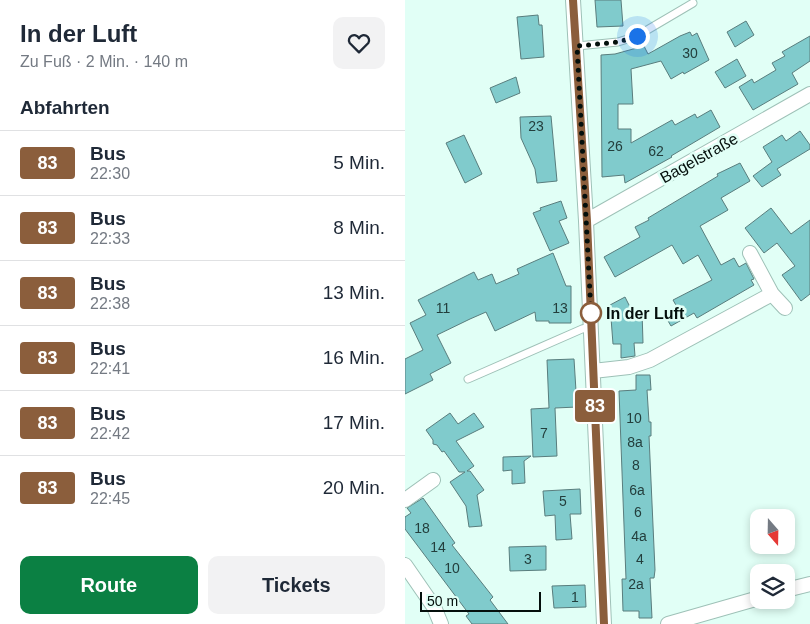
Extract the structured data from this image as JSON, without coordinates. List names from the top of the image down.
{
  "streets": {
    "street": ["Bagelstraße"]
  },
  "places": ["In der Luft"],
  "lines": ["bus line 83"],
  "house_numbers": [
    "30",
    "23",
    "26",
    "62",
    "11",
    "13",
    "10",
    "7",
    "8a",
    "8",
    "6a",
    "5",
    "6",
    "18",
    "4a",
    "14",
    "3",
    "4",
    "10",
    "2a",
    "1"
  ],
  "scale_bar": "50 m",
  "north": "bottom",
  "page": {
    "heading": [
      ["In der Luft", "Zu Fuß · 2 Min. · 140 m"],
      "Abfahrten"
    ],
    "on_map": "83",
    "list": [
      {
        "mark": "83",
        "name": "Bus",
        "note": "22:30",
        "value": "5 Min."
      },
      {
        "mark": "83",
        "name": "Bus",
        "note": "22:33",
        "value": "8 Min."
      },
      {
        "mark": "83",
        "name": "Bus",
        "note": "22:38",
        "value": "13 Min."
      },
      {
        "mark": "83",
        "name": "Bus",
        "note": "22:41",
        "value": "16 Min."
      },
      {
        "mark": "83",
        "name": "Bus",
        "note": "22:42",
        "value": "17 Min."
      },
      {
        "mark": "83",
        "name": "Bus",
        "note": "22:45",
        "value": "20 Min."
      }
    ],
    "buttons": ["Route", "Tickets"],
    "scale": "50 m"
  }
}
